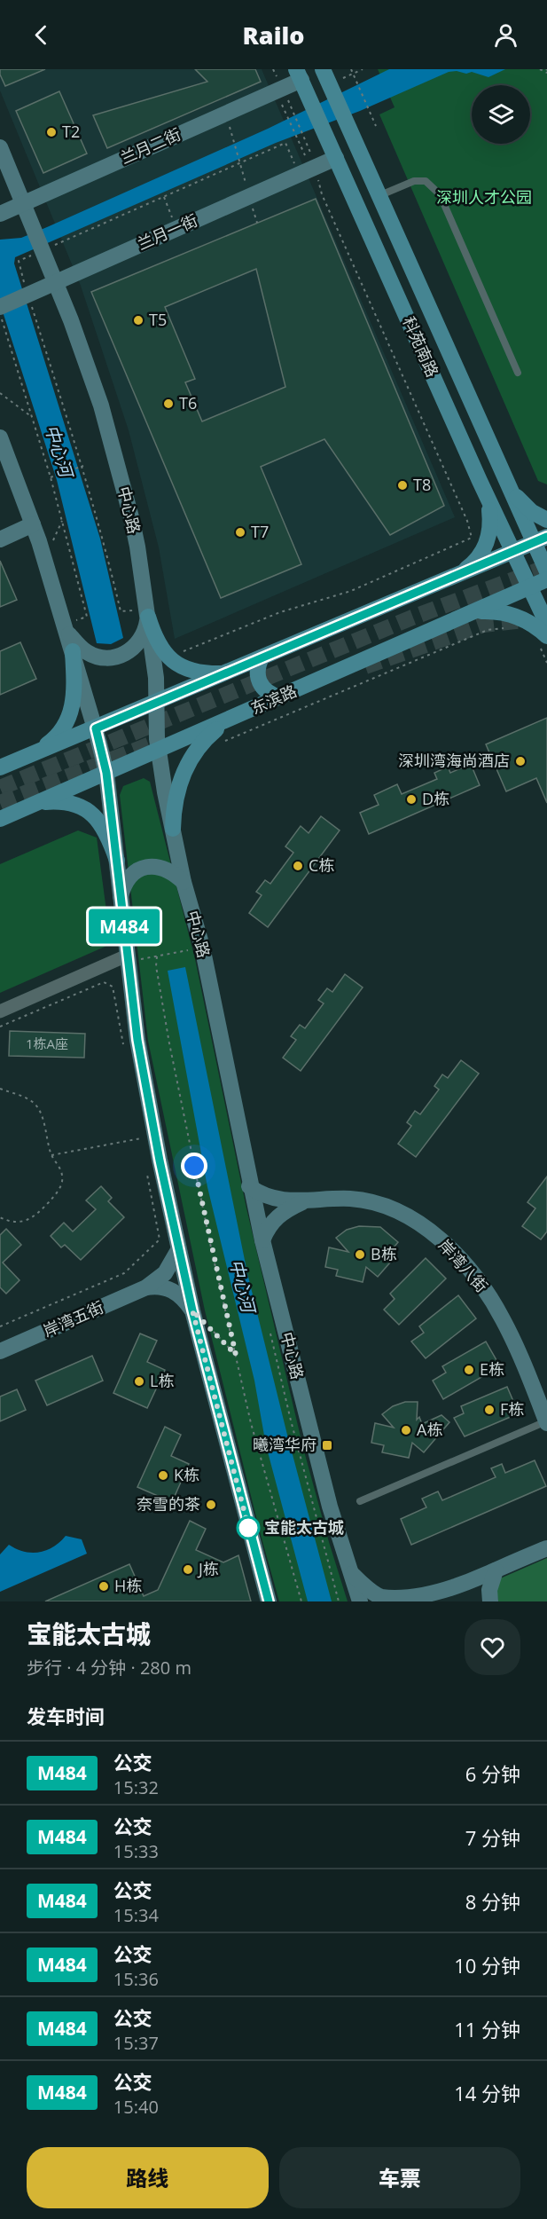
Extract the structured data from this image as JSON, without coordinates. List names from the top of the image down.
{
  "streets": {
    "main road": [
      "兰月二街",
      "兰月一街",
      "科苑南路",
      "中心路",
      "东滨路",
      "岸湾八街",
      "岸湾五街"
    ]
  },
  "crossings": [
    ["兰月二街", "科苑南路"],
    ["兰月二街", "中心路"],
    ["兰月一街", "科苑南路"],
    ["兰月一街", "中心路"],
    ["科苑南路", "东滨路"],
    ["中心路", "东滨路"],
    ["中心路", "岸湾八街"]
  ],
  "water": ["中心河"],
  "parks": ["深圳人才公园"],
  "places": {
    "other": [
      "T2",
      "T5",
      "T6",
      "T8",
      "T7",
      "深圳湾海尚酒店",
      "D栋",
      "C栋",
      "B栋",
      "E栋",
      "L栋",
      "F栋",
      "A栋",
      "K栋",
      "奈雪的茶",
      "宝能太古城",
      "J栋",
      "H栋"
    ],
    "transit": ["曦湾华府"]
  },
  "lines": ["bus line M484"],
  "house_numbers": ["1栋A座"],
  "page": {
    "header": "Railo",
    "on_map": "M484",
    "heading": [
      ["宝能太古城", "步行 · 4 分钟 · 280 m"],
      "发车时间"
    ],
    "list": [
      {
        "mark": "M484",
        "name": "公交",
        "note": "15:32",
        "value": "6 分钟"
      },
      {
        "mark": "M484",
        "name": "公交",
        "note": "15:33",
        "value": "7 分钟"
      },
      {
        "mark": "M484",
        "name": "公交",
        "note": "15:34",
        "value": "8 分钟"
      },
      {
        "mark": "M484",
        "name": "公交",
        "note": "15:36",
        "value": "10 分钟"
      },
      {
        "mark": "M484",
        "name": "公交",
        "note": "15:37",
        "value": "11 分钟"
      },
      {
        "mark": "M484",
        "name": "公交",
        "note": "15:40",
        "value": "14 分钟"
      }
    ],
    "buttons": ["路线", "车票"]
  }
}
